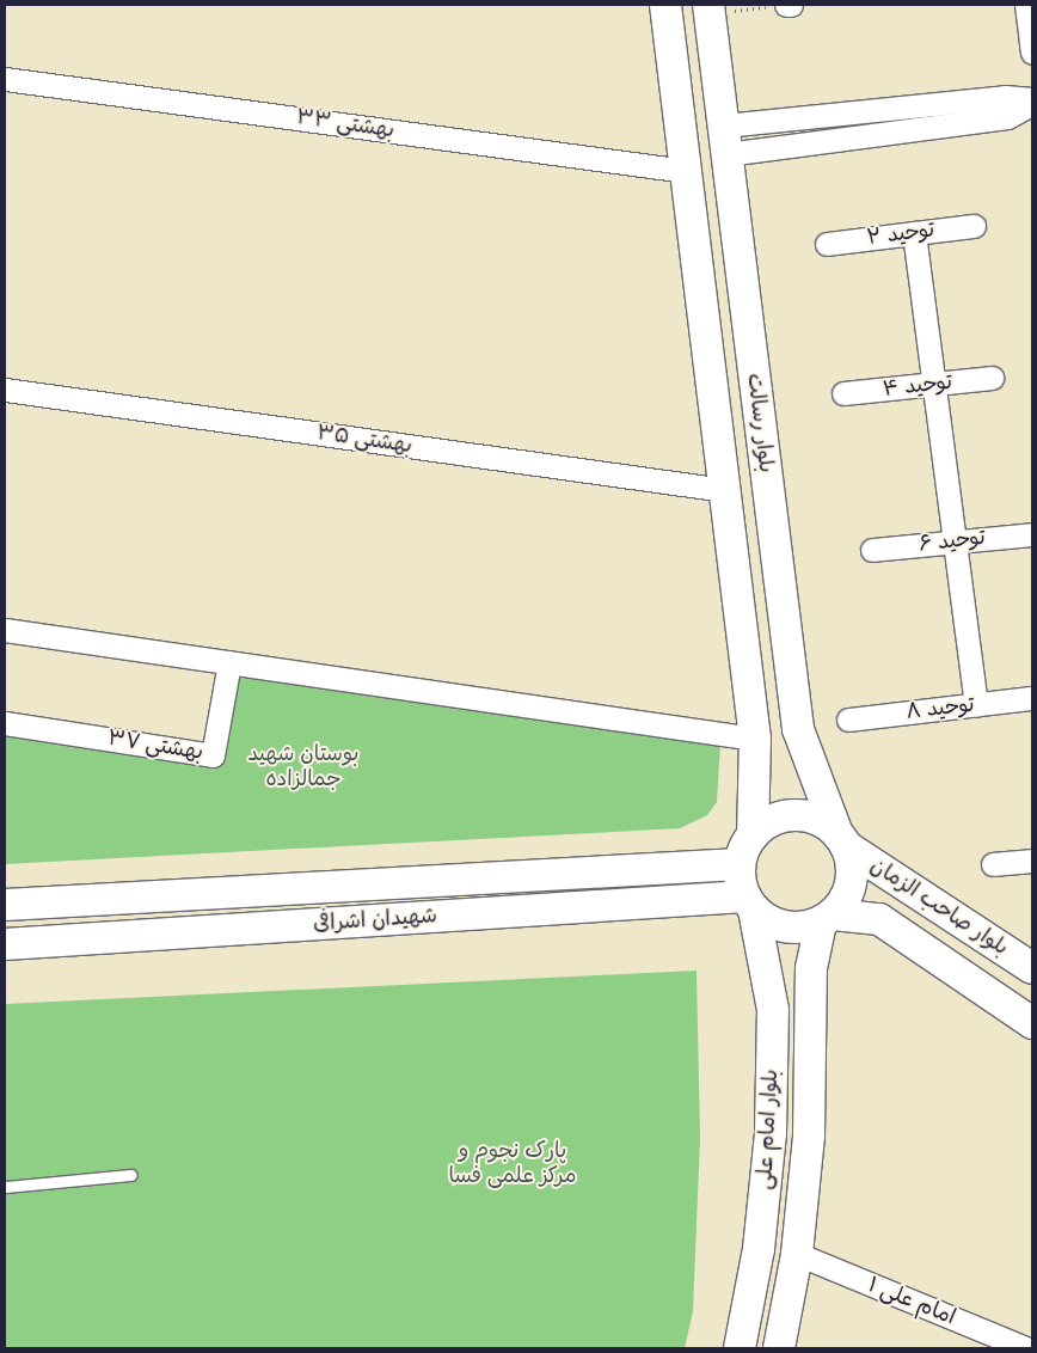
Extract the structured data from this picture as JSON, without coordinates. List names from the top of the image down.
{
  "streets": {
    "main road": [
      "بلوار رسالت",
      "بلوار صاحب الزمان",
      "شهیدان اشرافی",
      "بلوار امام علی"
    ],
    "street": [
      "بهشتی ۳۳",
      "توحید ۲",
      "توحید ۴",
      "بهشتی ۳۵",
      "توحید ۶",
      "توحید ۸",
      "بهشتی ۳۷",
      "امام علی ۱"
    ]
  },
  "crossings": [
    ["بهشتی ۳۳", "بلوار رسالت"],
    ["بلوار رسالت", "بهشتی ۳۵"],
    ["بلوار رسالت", "بلوار صاحب الزمان"],
    ["بلوار رسالت", "شهیدان اشرافی"],
    ["بلوار رسالت", "بلوار امام علی"],
    ["بلوار صاحب الزمان", "شهیدان اشرافی"],
    ["بلوار صاحب الزمان", "بلوار امام علی"],
    ["شهیدان اشرافی", "بلوار امام علی"],
    ["بلوار امام علی", "امام علی ۱"]
  ],
  "parks": ["بوستان شهید جمالزاده", "پارک نجوم و مرکز علمی فسا"]
}
